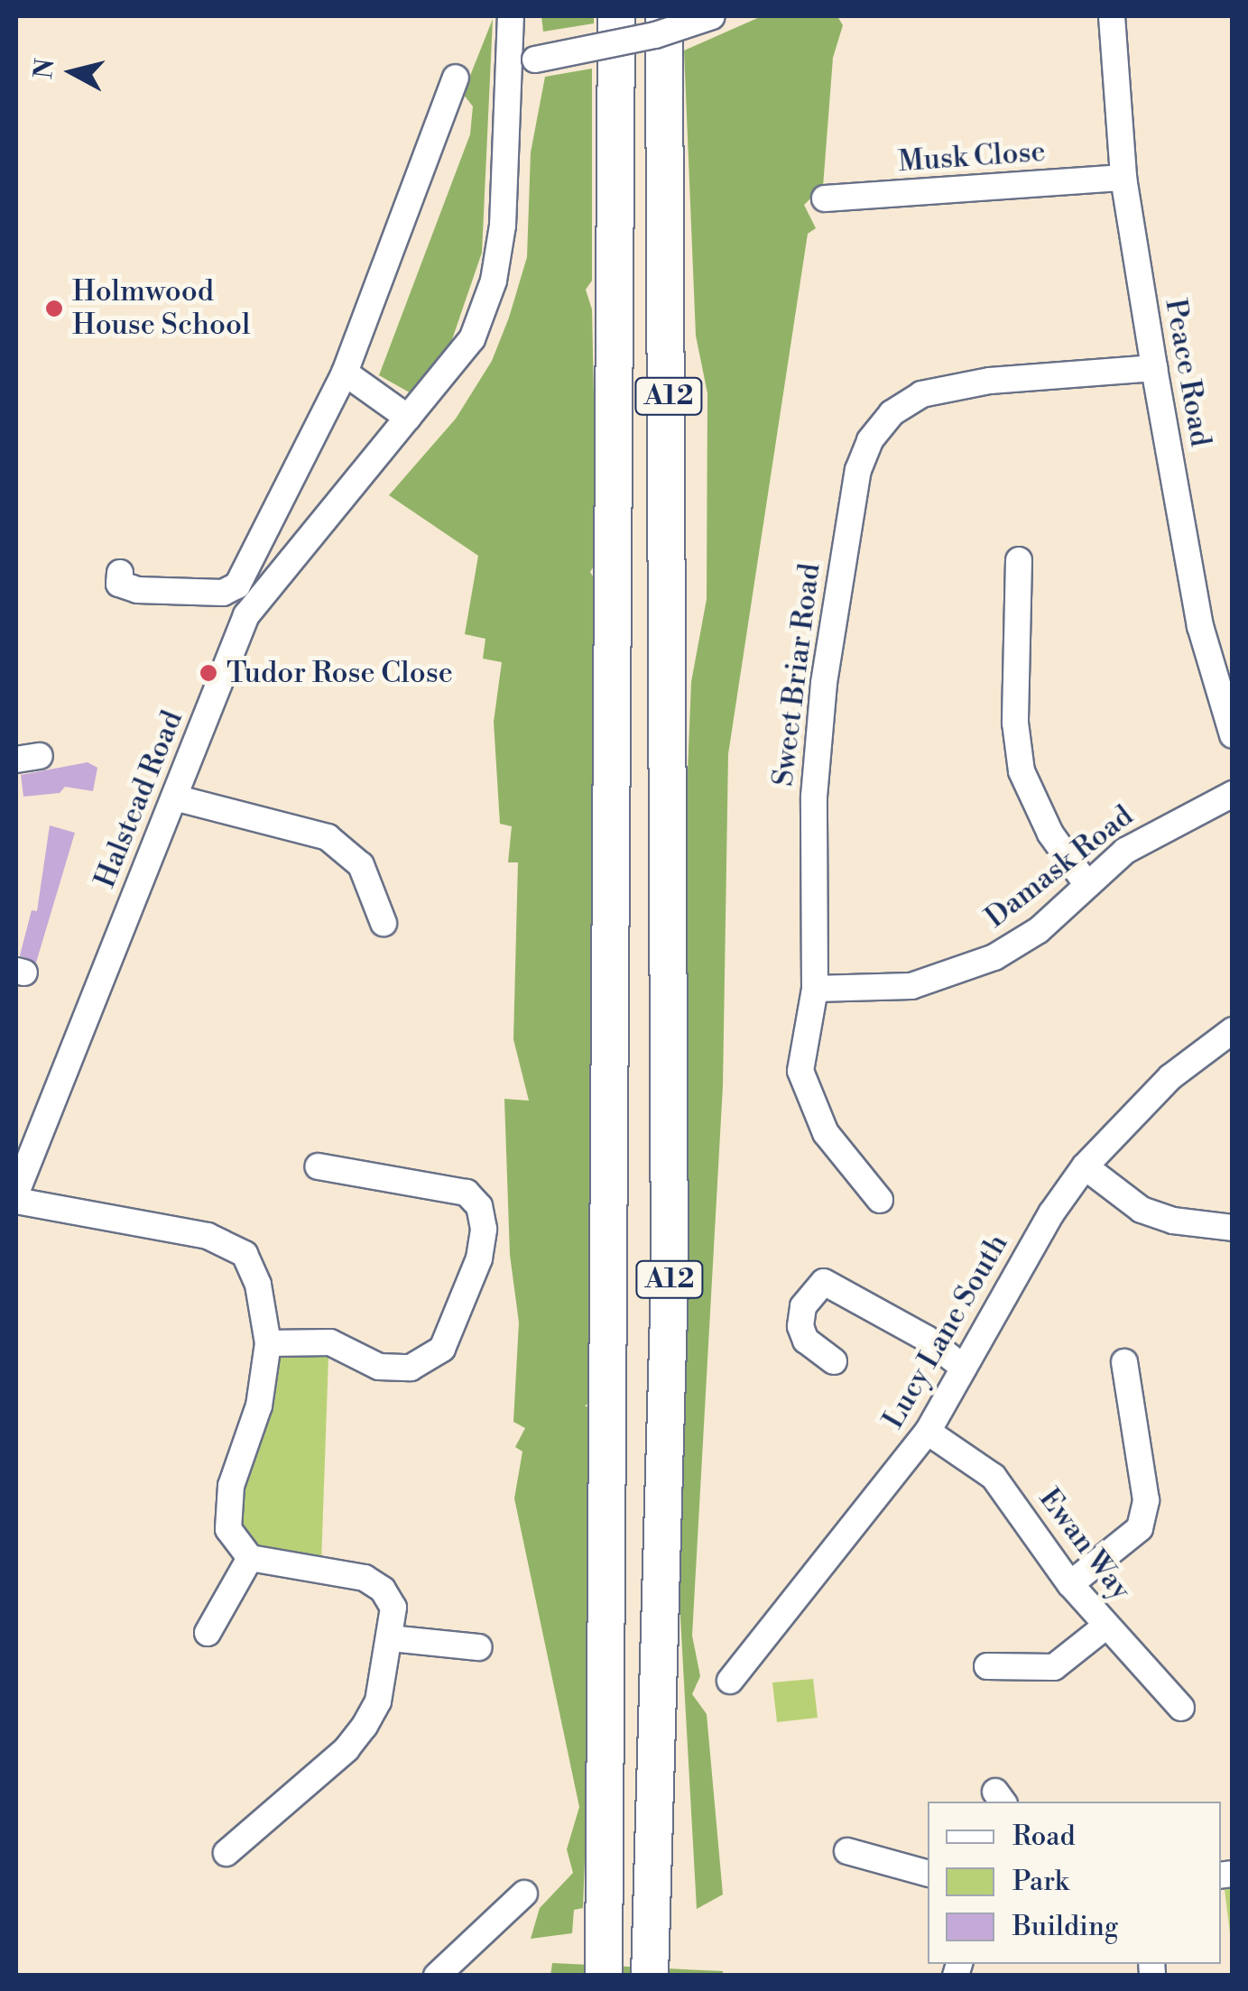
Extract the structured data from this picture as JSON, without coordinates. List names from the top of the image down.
{
  "streets": {
    "highway": ["A12"],
    "street": [
      "Musk Close",
      "Peace Road",
      "Sweet Briar Road",
      "Halstead Road",
      "Damask Road",
      "Lucy Lane South",
      "Ewan Way"
    ]
  },
  "crossings": [
    ["Musk Close", "Peace Road"],
    ["Peace Road", "Sweet Briar Road"],
    ["Sweet Briar Road", "Damask Road"],
    ["Lucy Lane South", "Ewan Way"]
  ],
  "places": ["Holmwood House School", "Tudor Rose Close"],
  "legend": ["Road", "Park", "Building"],
  "north": "left"
}
